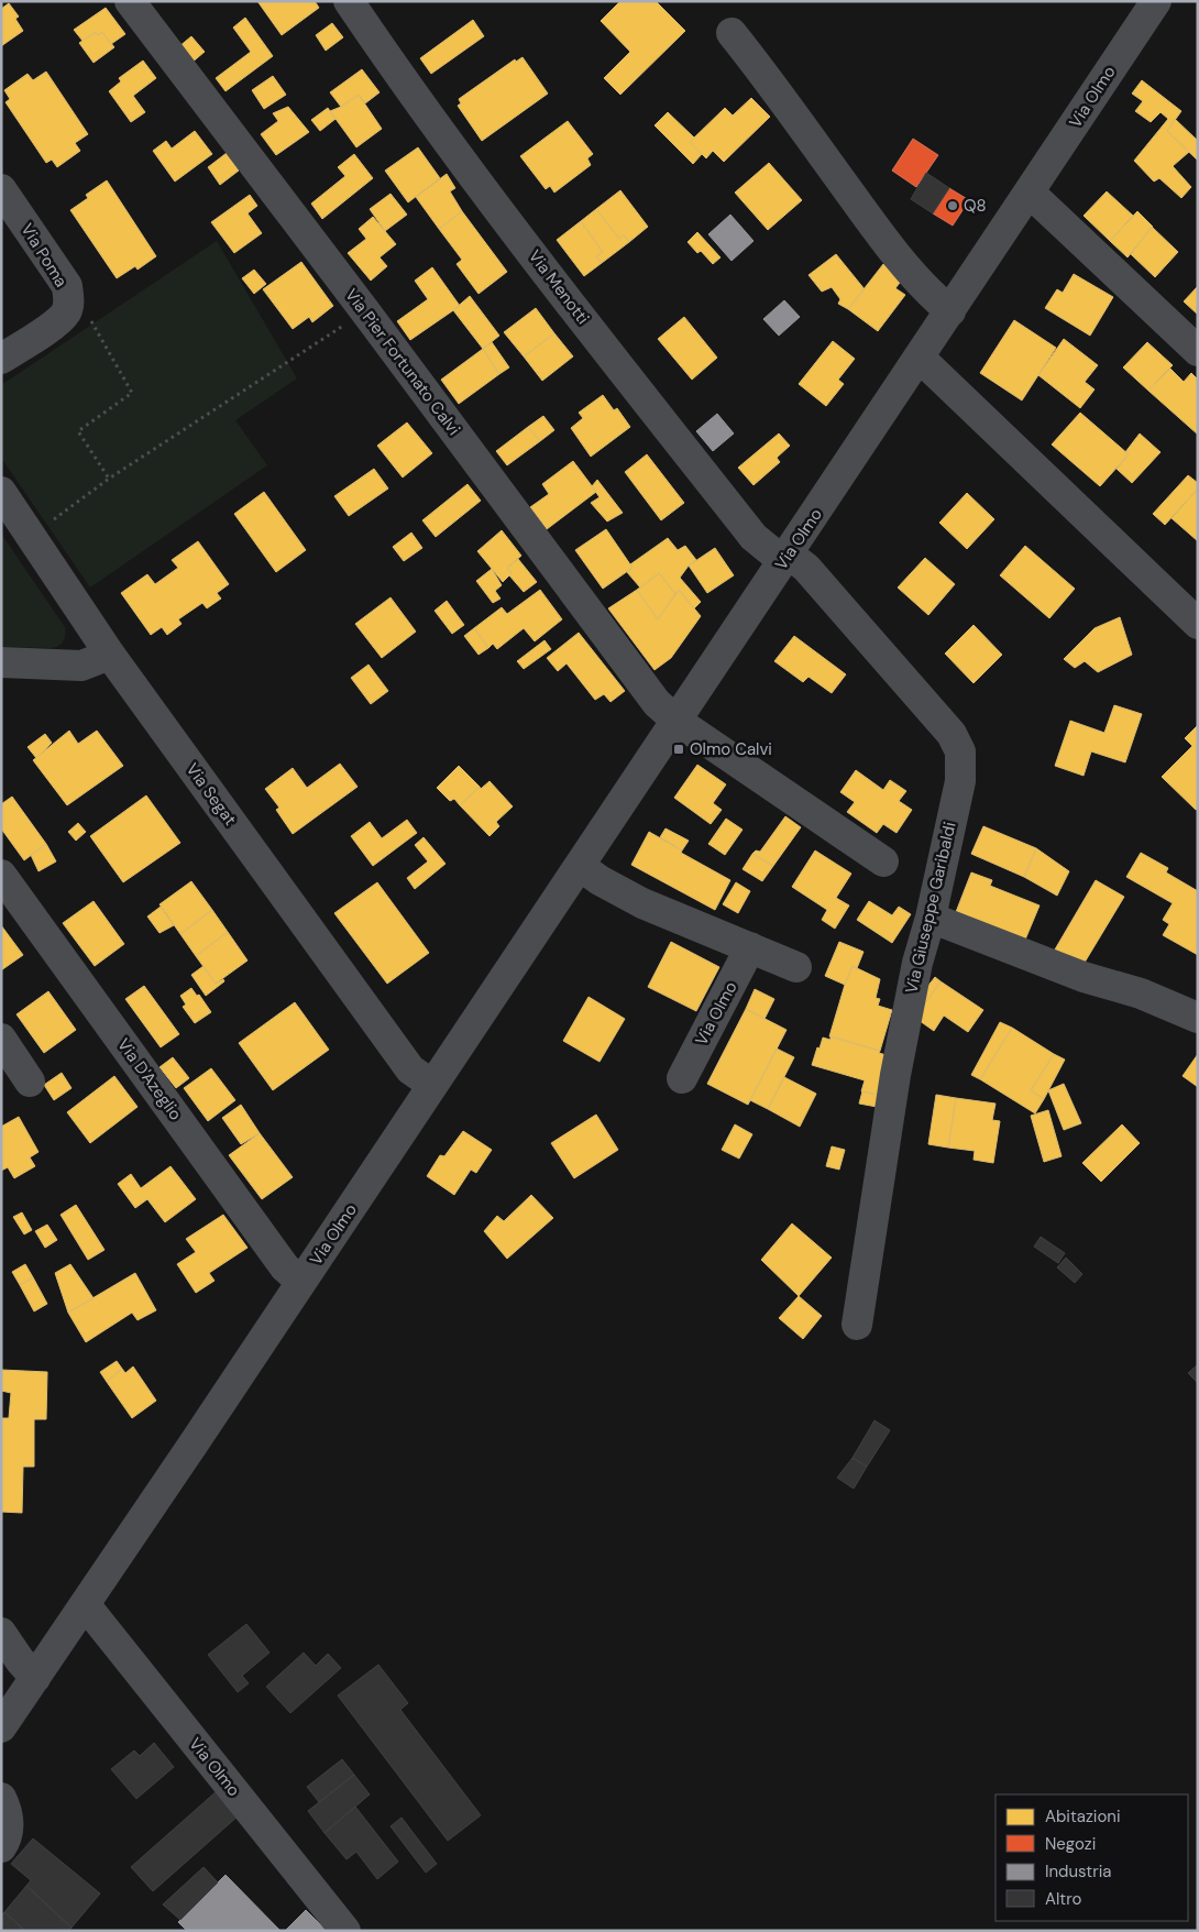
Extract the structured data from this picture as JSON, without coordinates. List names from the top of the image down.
{
  "streets": {
    "street": [
      "Via Olmo",
      "Via Poma",
      "Via Menotti",
      "Via Pier Fortunato Calvi",
      "Via Segat",
      "Via Giuseppe Garibaldi",
      "Via D'Azeglio"
    ]
  },
  "crossings": [
    ["Via Olmo", "Via Menotti"],
    ["Via Olmo", "Via Pier Fortunato Calvi"],
    ["Via Olmo", "Via Segat"],
    ["Via Olmo", "Via Giuseppe Garibaldi"],
    ["Via Olmo", "Via D'Azeglio"],
    ["Via Menotti", "Via Giuseppe Garibaldi"]
  ],
  "places": {
    "other": ["Q8"],
    "transit": ["Olmo Calvi"]
  },
  "legend": [
    "Abitazioni",
    "Negozi",
    "Industria",
    "Altro"
  ]
}
